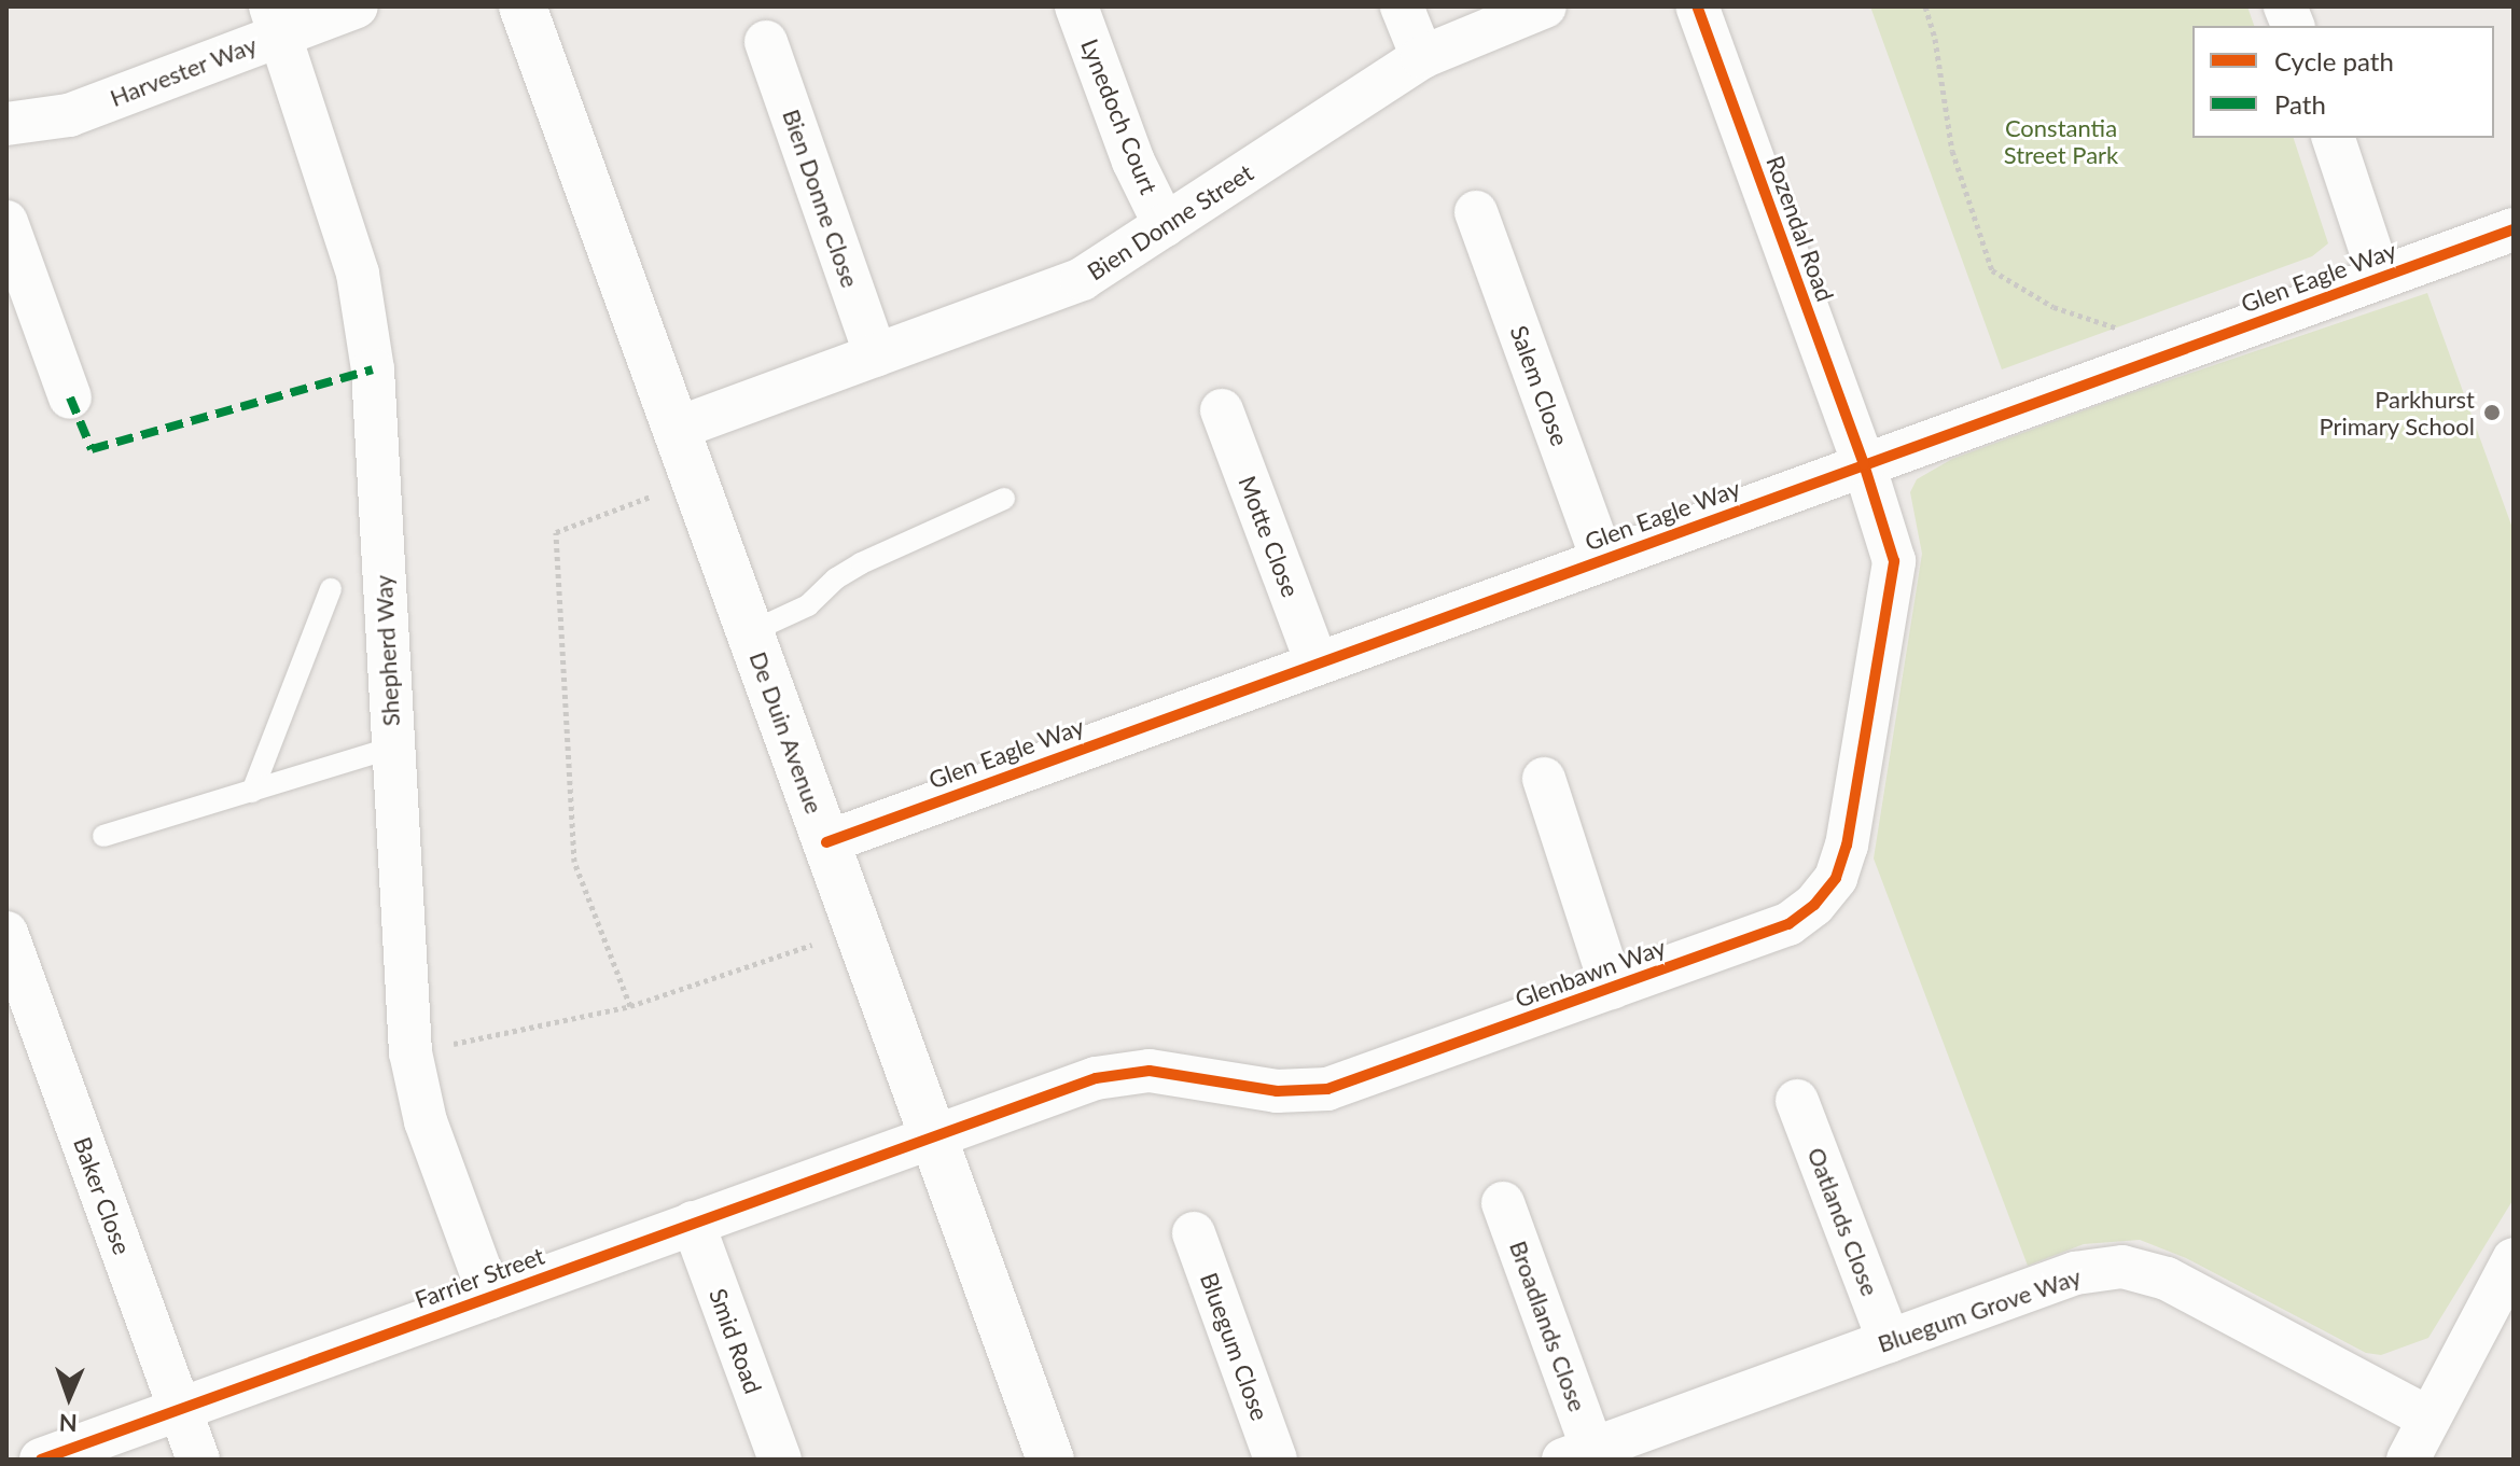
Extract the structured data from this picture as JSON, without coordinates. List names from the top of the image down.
{
  "streets": {
    "street": [
      "Harvester Way",
      "Lynedoch Court",
      "Bien Donne Close",
      "Bien Donne Street",
      "Rozendal Road",
      "Glen Eagle Way",
      "Salem Close",
      "Motte Close",
      "Shepherd Way",
      "De Duin Avenue",
      "Glenbawn Way",
      "Baker Close",
      "Oatlands Close",
      "Farrier Street",
      "Bluegum Grove Way",
      "Broadlands Close",
      "Smid Road",
      "Bluegum Close"
    ]
  },
  "crossings": [
    ["Harvester Way", "Shepherd Way"],
    ["Lynedoch Court", "Bien Donne Street"],
    ["Bien Donne Close", "Bien Donne Street"],
    ["Bien Donne Street", "De Duin Avenue"],
    ["Rozendal Road", "Glen Eagle Way"],
    ["Rozendal Road", "Glenbawn Way"],
    ["Glen Eagle Way", "Salem Close"],
    ["Glen Eagle Way", "Motte Close"],
    ["Glen Eagle Way", "De Duin Avenue"],
    ["Glen Eagle Way", "Glenbawn Way"],
    ["Shepherd Way", "Farrier Street"],
    ["De Duin Avenue", "Glenbawn Way"],
    ["De Duin Avenue", "Farrier Street"],
    ["Glenbawn Way", "Farrier Street"],
    ["Baker Close", "Farrier Street"],
    ["Oatlands Close", "Bluegum Grove Way"],
    ["Farrier Street", "Smid Road"],
    ["Bluegum Grove Way", "Broadlands Close"]
  ],
  "parks": ["Constantia Street Park"],
  "places": ["Parkhurst Primary School"],
  "legend": ["Cycle path", "Path"],
  "north": "bottom"
}
